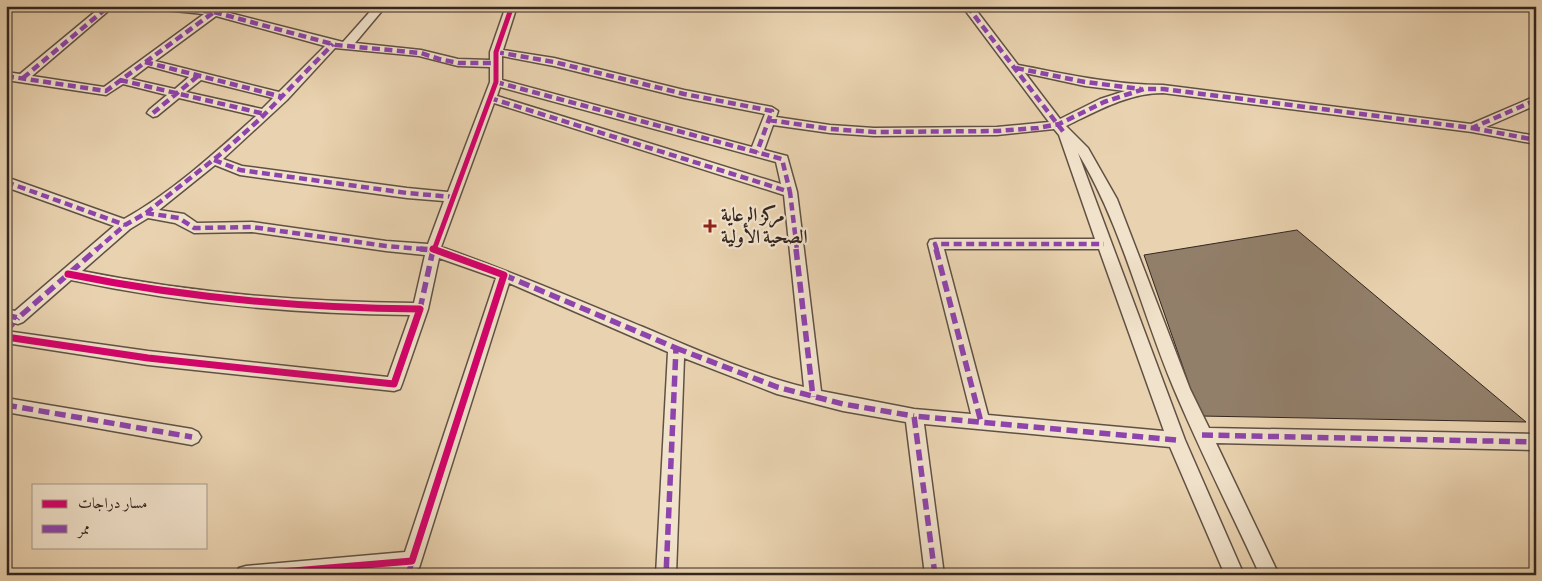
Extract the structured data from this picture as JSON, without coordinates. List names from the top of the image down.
{
  "places": {
    "health": ["مركز الرعاية الصحية الأولية"]
  },
  "legend": ["مسار دراجات", "ممر"]
}
